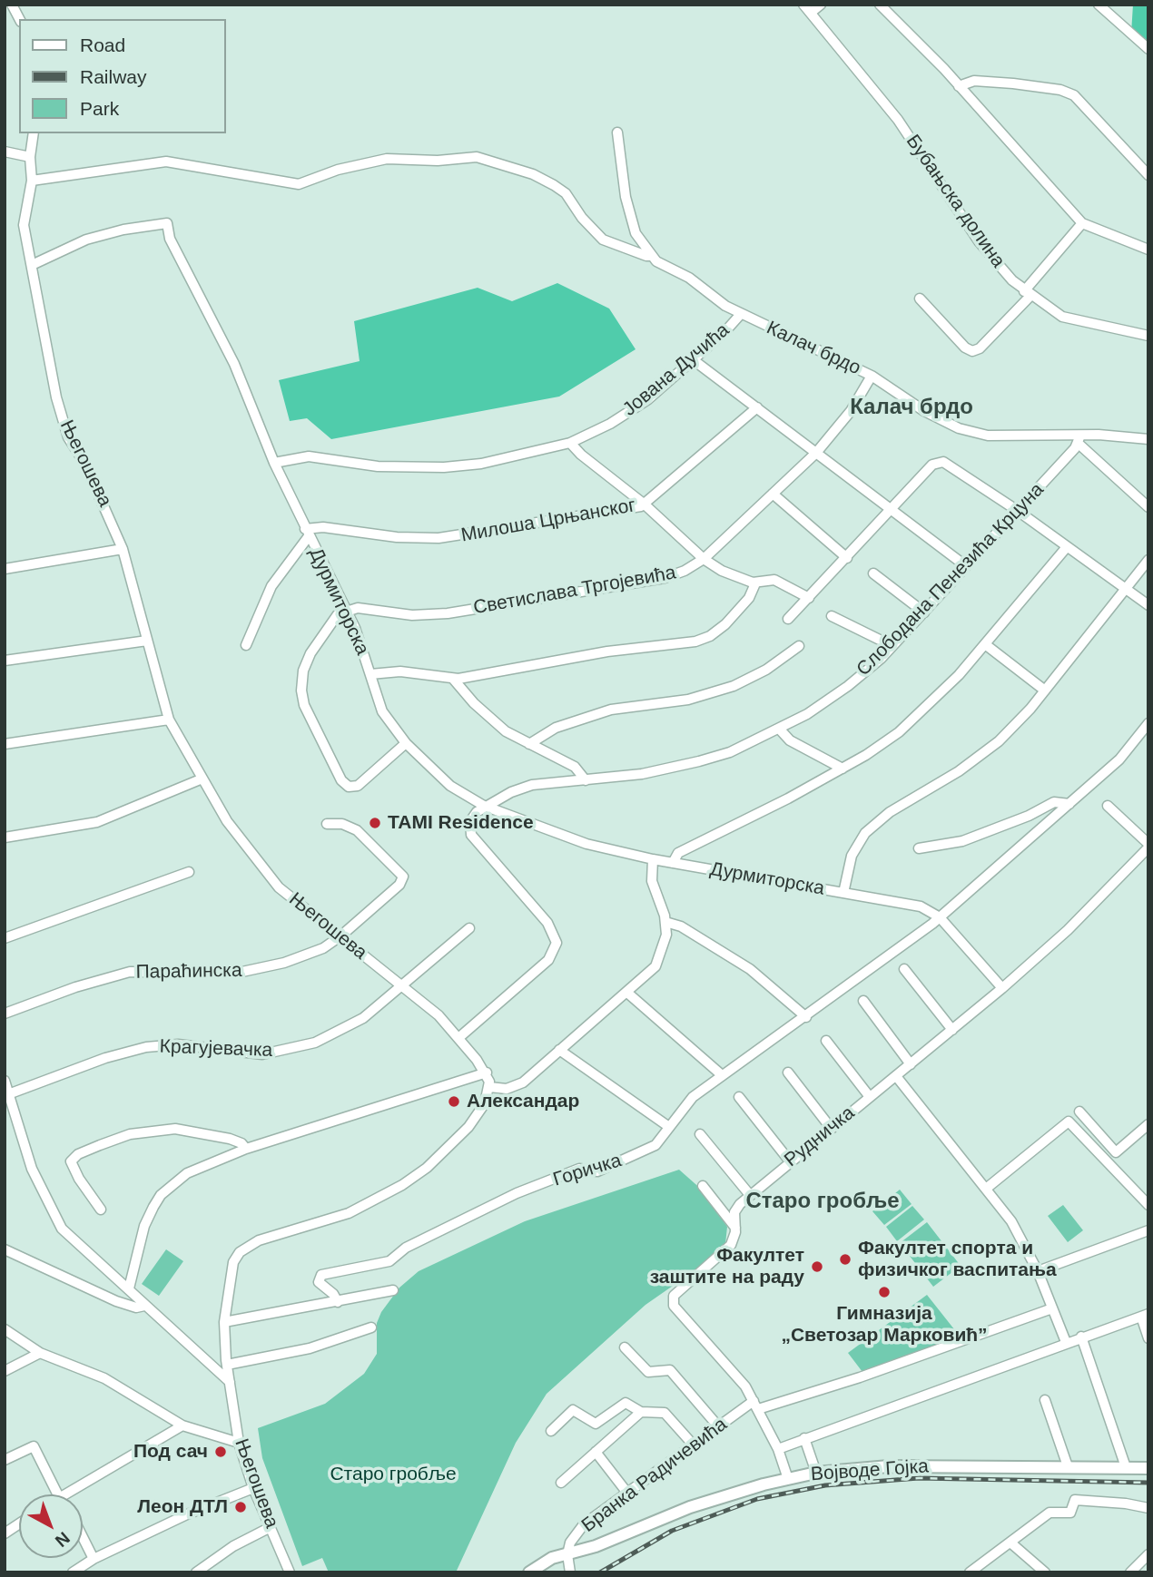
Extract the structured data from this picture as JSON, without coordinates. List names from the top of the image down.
{
  "streets": {
    "street": [
      "Бубањска долина",
      "Калач брдо",
      "Јована Дучића",
      "Његошева",
      "Милоша Црњанског",
      "Слободана Пенезића Крцуна",
      "Светислава Тргојевића",
      "Дурмиторска",
      "Параћинска",
      "Крагујевачка",
      "Рудничка",
      "Горичка",
      "Војводе Гојка",
      "Бранка Радичевића"
    ]
  },
  "crossings": [
    ["Калач брдо", "Јована Дучића"],
    ["Калач брдо", "Слободана Пенезића Крцуна"],
    ["Калач брдо", "Светислава Тргојевића"],
    ["Јована Дучића", "Дурмиторска"],
    ["Његошева", "Дурмиторска"],
    ["Његошева", "Параћинска"],
    ["Његошева", "Крагујевачка"],
    ["Милоша Црњанског", "Дурмиторска"],
    ["Слободана Пенезића Крцуна", "Дурмиторска"],
    ["Светислава Тргојевића", "Дурмиторска"],
    ["Дурмиторска", "Рудничка"],
    ["Дурмиторска", "Горичка"],
    ["Рудничка", "Бранка Радичевића"],
    ["Војводе Гојка", "Бранка Радичевића"]
  ],
  "districts": ["Калач брдо", "Старо гробље"],
  "parks": ["Старо гробље"],
  "places": [
    "TAMI Residence",
    "Александар",
    "Факултет спорта и физичког васпитања",
    "Факултет заштите на раду",
    "Гимназија „Светозар Марковић”",
    "Под сач",
    "Леон ДТЛ"
  ],
  "legend": ["Road", "Railway", "Park"],
  "north": "bottom right"
}
